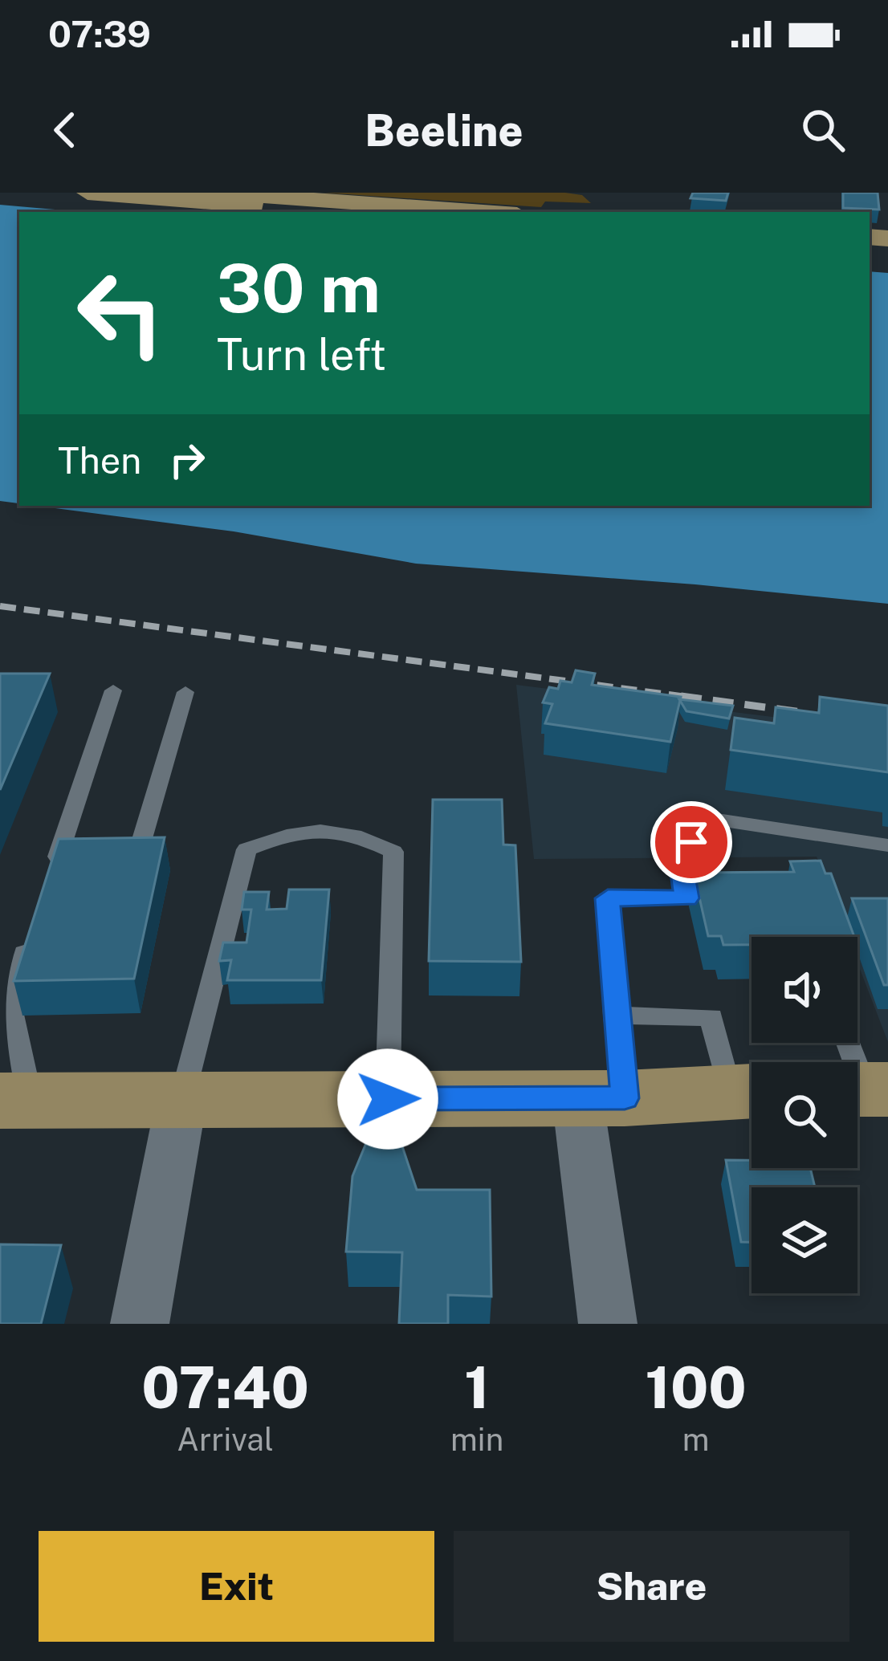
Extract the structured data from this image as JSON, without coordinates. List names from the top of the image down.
{
  "page": {
    "status": "07:39",
    "header": "Beeline",
    "turn": ["30 m", "Turn left"],
    "then": "Then",
    "eta": [
      "07:40",
      "Arrival",
      "1",
      "min",
      "100",
      "m"
    ],
    "buttons": ["Exit", "Share"]
  }
}
